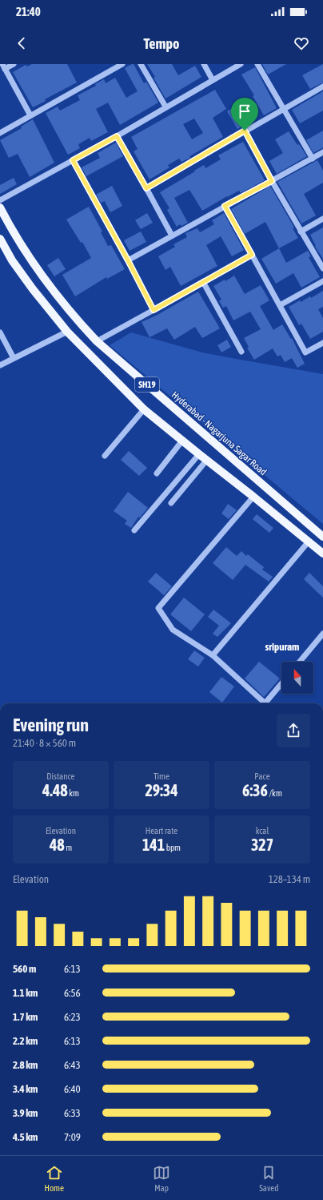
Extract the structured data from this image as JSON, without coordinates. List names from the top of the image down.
{
  "streets": {
    "main road": ["SH19", "Hyderabad - Nagarjuna Sagar Road"]
  },
  "districts": ["sripuram"],
  "north": "top",
  "page": {
    "status": "21:40",
    "header": "Tempo",
    "heading": ["Evening run", "21:40 · 8 × 560 m"],
    "stats": [
      ["Distance", "4.48 km"],
      ["Time", "29:34"],
      ["Pace", "6:36 /km"],
      ["Elevation", "48 m"],
      ["Heart rate", "141 bpm"],
      ["kcal", "327"]
    ],
    "chart": ["Elevation", "128–134 m"],
    "list": [
      {
        "name": "560 m",
        "note": "6:13"
      },
      {
        "name": "1.1 km",
        "note": "6:56"
      },
      {
        "name": "1.7 km",
        "note": "6:23"
      },
      {
        "name": "2.2 km",
        "note": "6:13"
      },
      {
        "name": "2.8 km",
        "note": "6:43"
      },
      {
        "name": "3.4 km",
        "note": "6:40"
      },
      {
        "name": "3.9 km",
        "note": "6:33"
      },
      {
        "name": "4.5 km",
        "note": "7:09"
      }
    ],
    "tabs": ["Home", "Map", "Saved"]
  }
}
